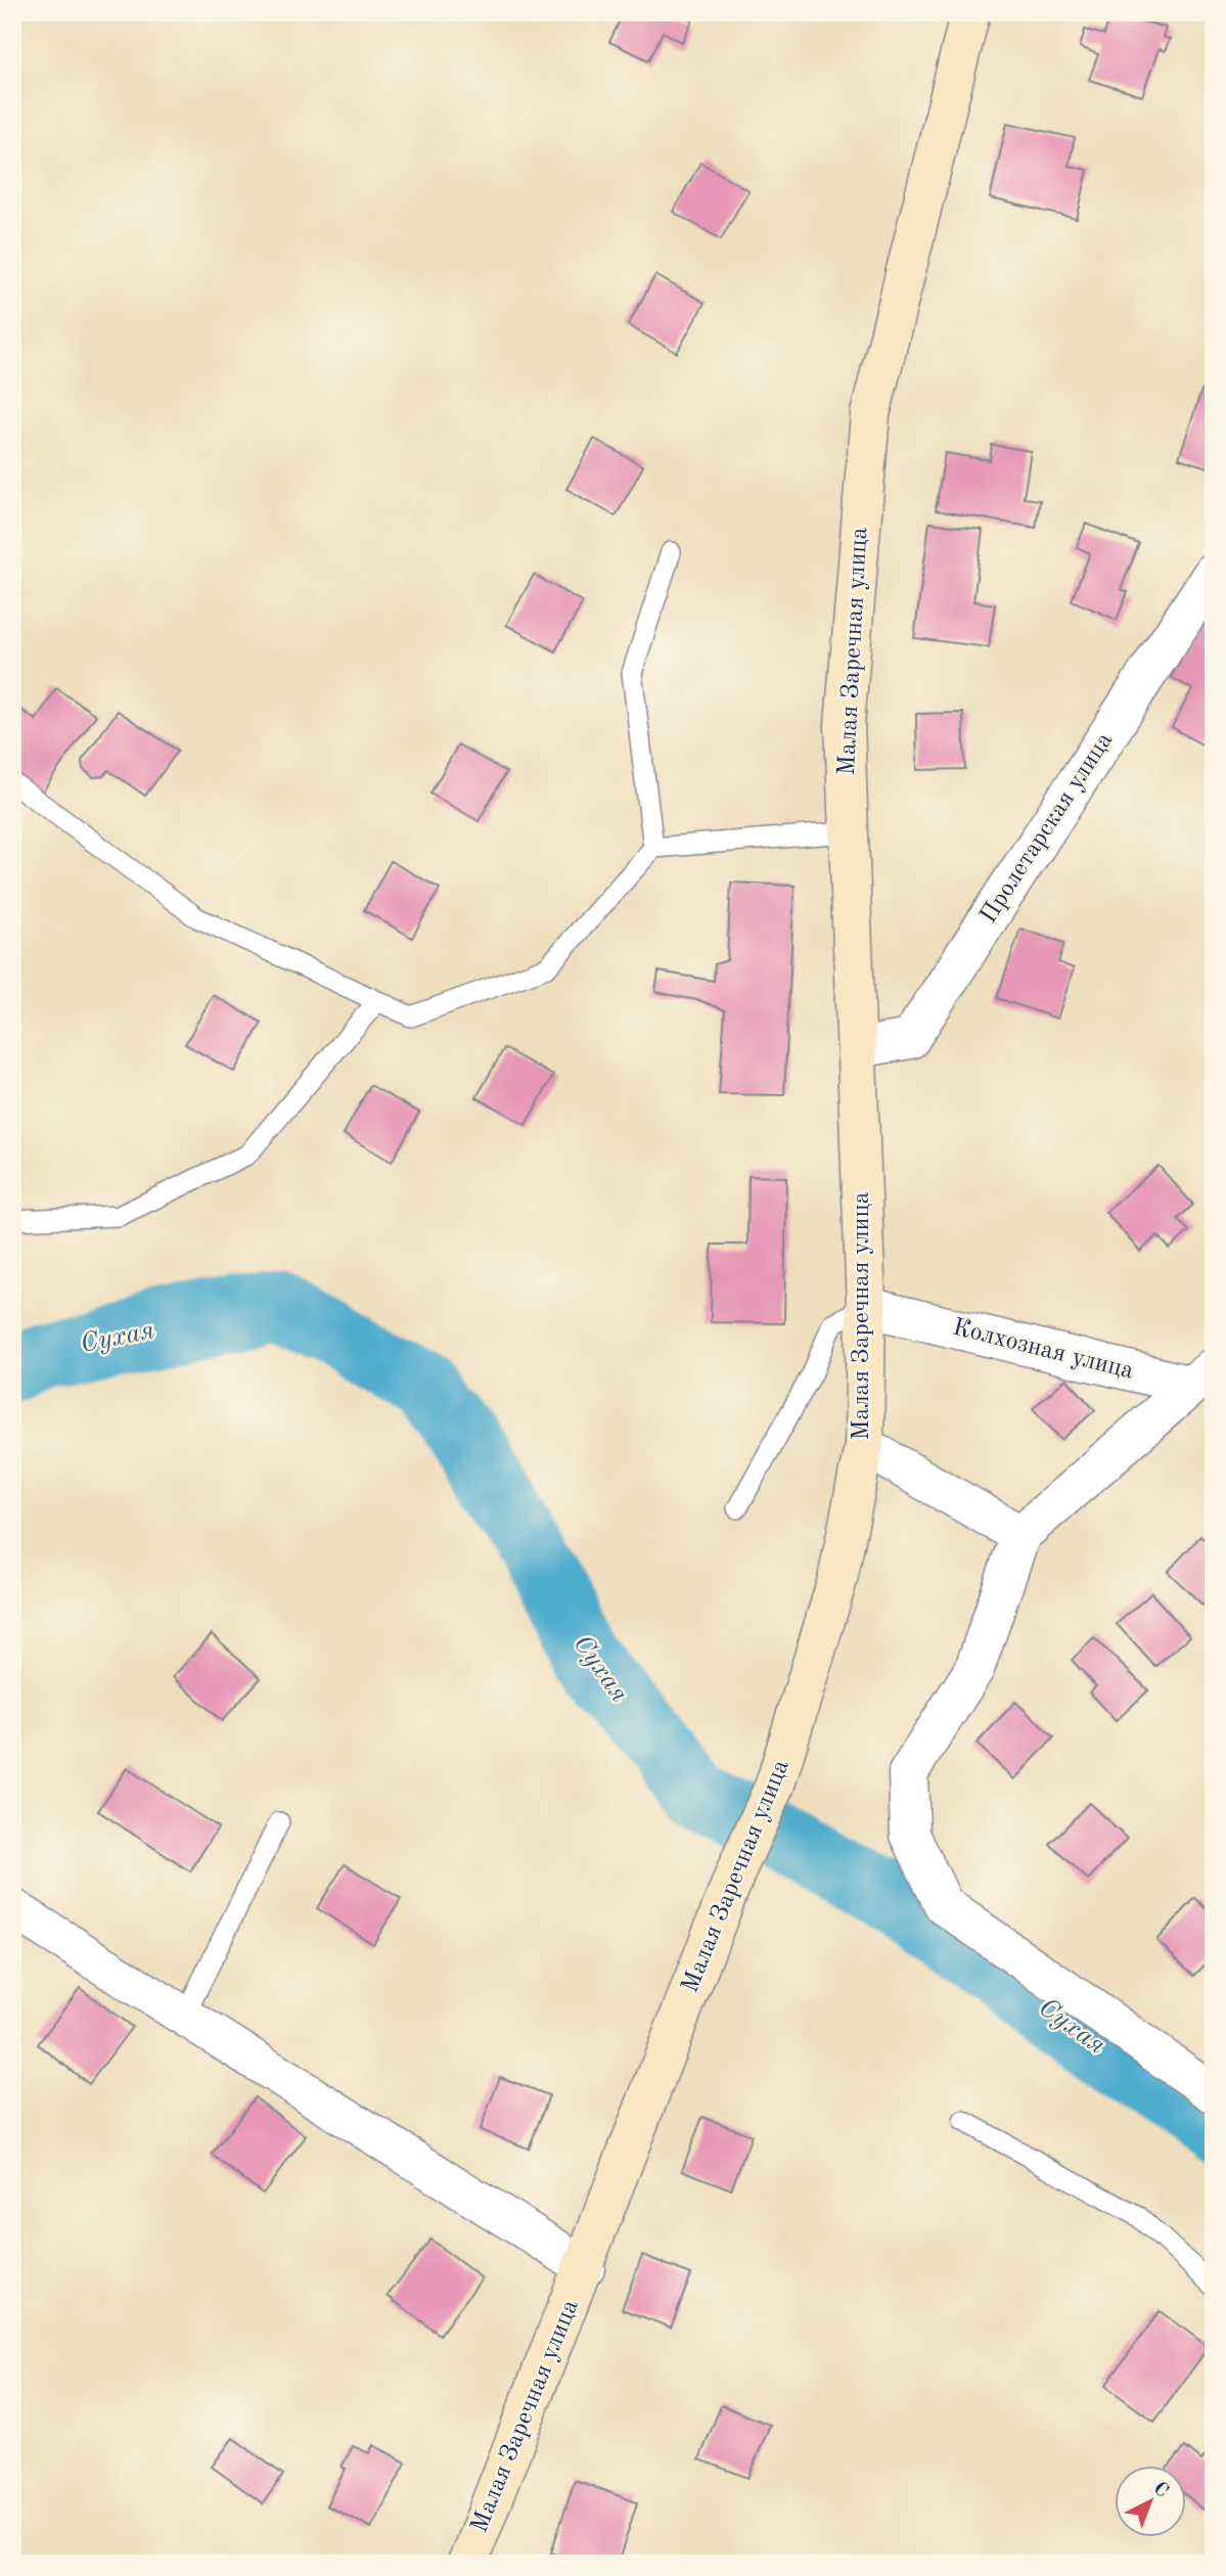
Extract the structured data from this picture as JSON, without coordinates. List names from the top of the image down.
{
  "streets": {
    "main road": ["Малая Заречная улица"],
    "street": ["Пролетарская улица", "Колхозная улица"]
  },
  "crossings": [
    ["Малая Заречная улица", "Пролетарская улица"],
    ["Малая Заречная улица", "Колхозная улица"]
  ],
  "water": ["Сухая"],
  "north": "top right"
}
